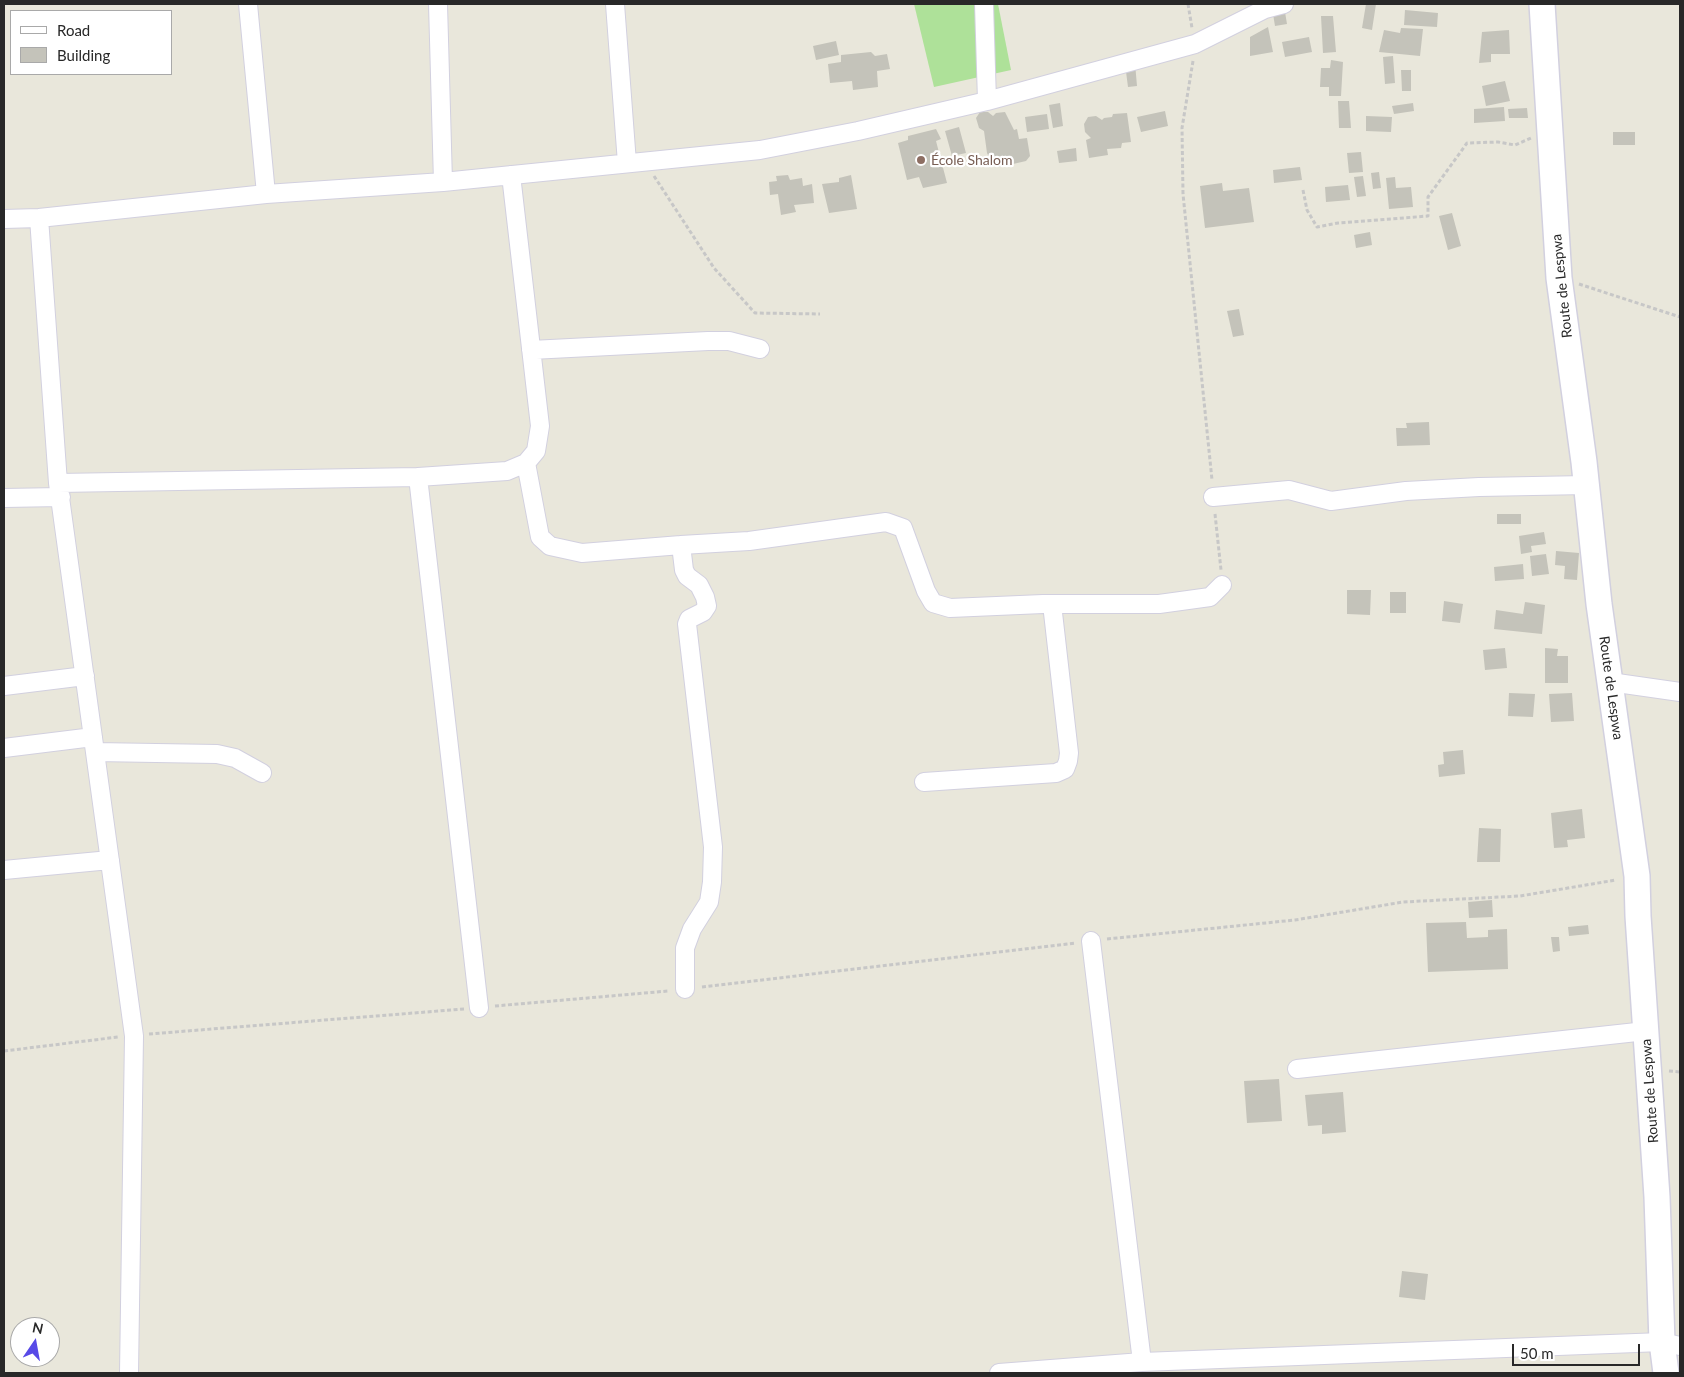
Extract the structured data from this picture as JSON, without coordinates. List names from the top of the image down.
{
  "streets": {
    "street": ["Route de Lespwa"]
  },
  "places": ["École Shalom"],
  "legend": ["Road", "Building"],
  "scale_bar": "50 m",
  "north": "top"
}
